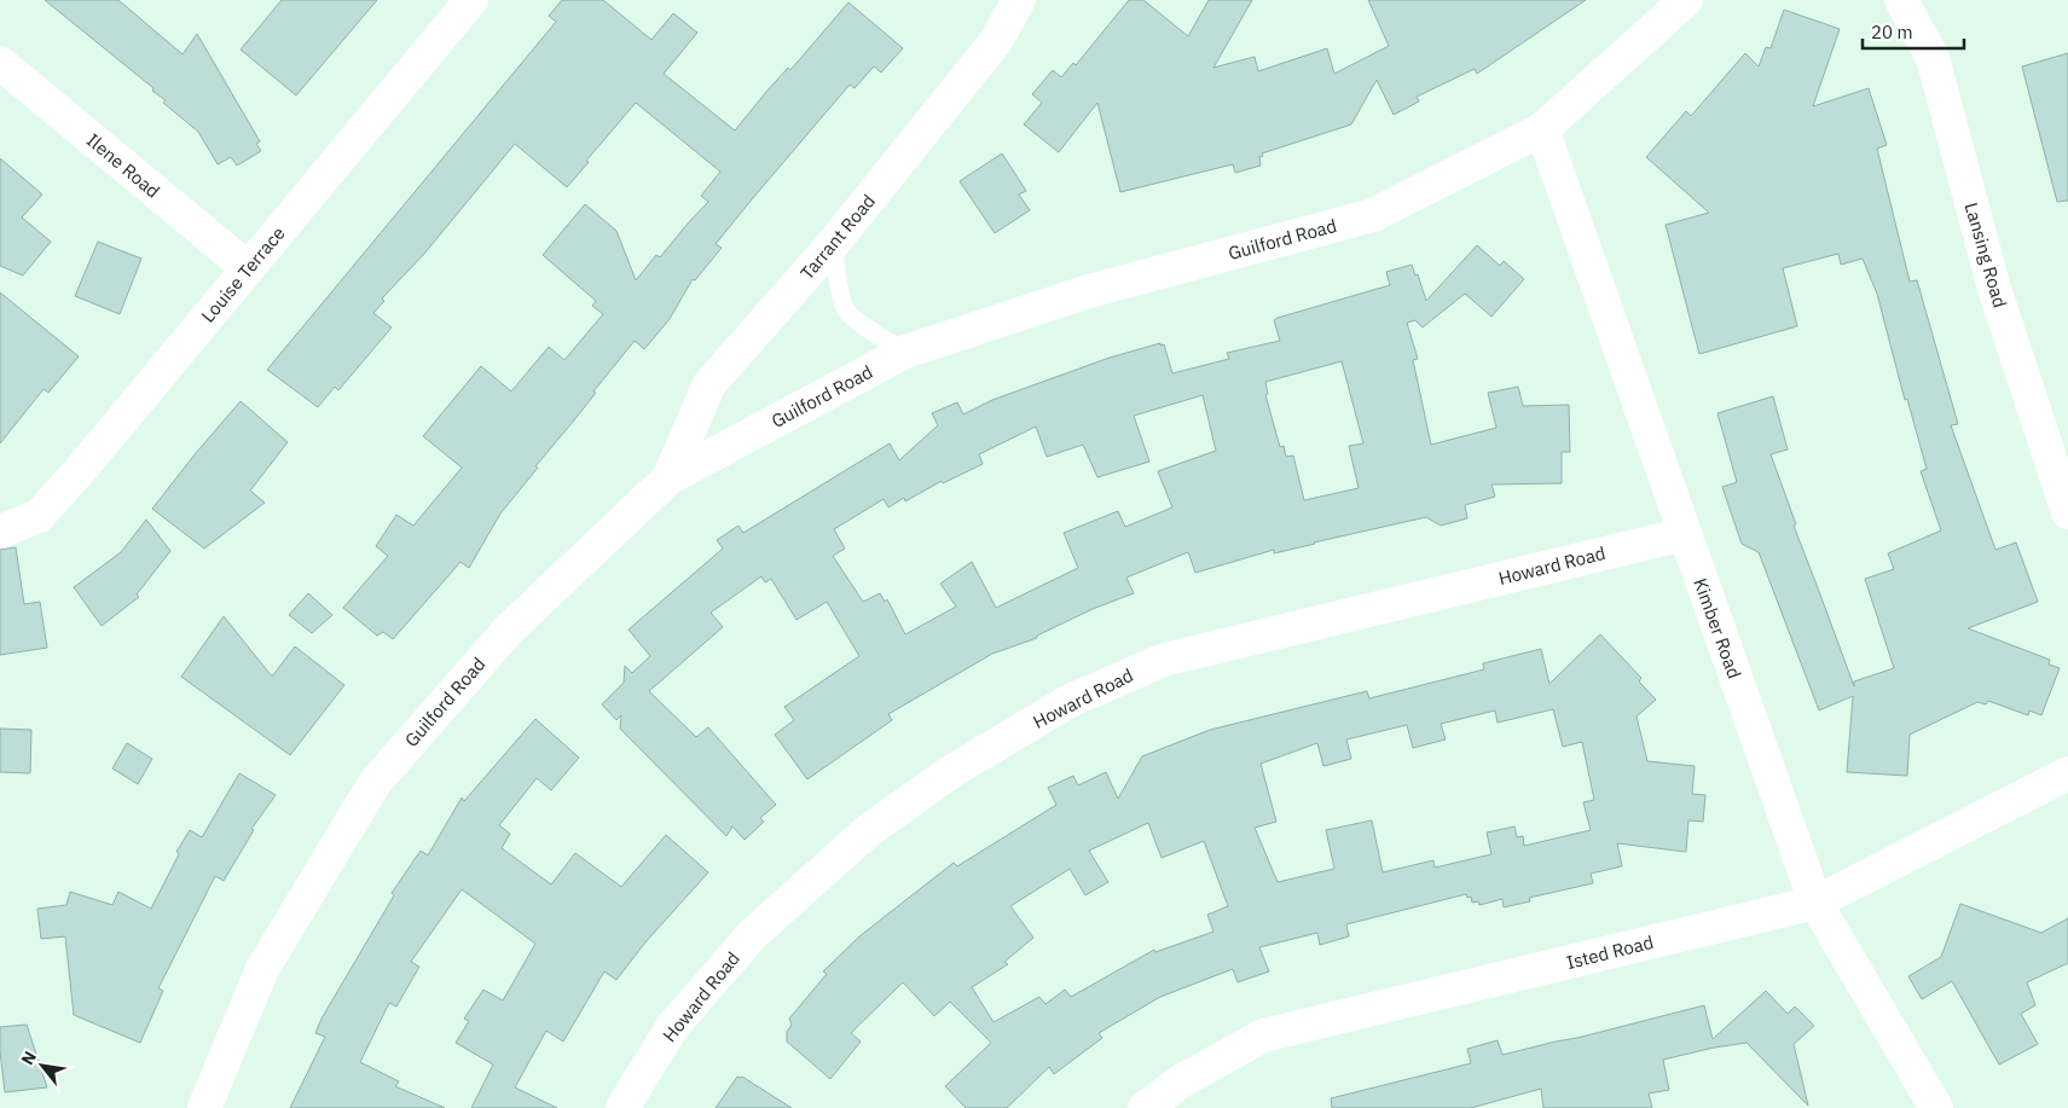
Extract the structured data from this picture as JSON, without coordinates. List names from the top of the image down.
{
  "streets": {
    "street": [
      "Ilene Road",
      "Tarrant Road",
      "Guilford Road",
      "Lansing Road",
      "Louise Terrace",
      "Howard Road",
      "Kimber Road",
      "Isted Road"
    ]
  },
  "crossings": [
    ["Ilene Road", "Louise Terrace"],
    ["Tarrant Road", "Guilford Road"],
    ["Guilford Road", "Kimber Road"],
    ["Howard Road", "Kimber Road"],
    ["Kimber Road", "Isted Road"]
  ],
  "scale_bar": "20 m",
  "north": "top left"
}
